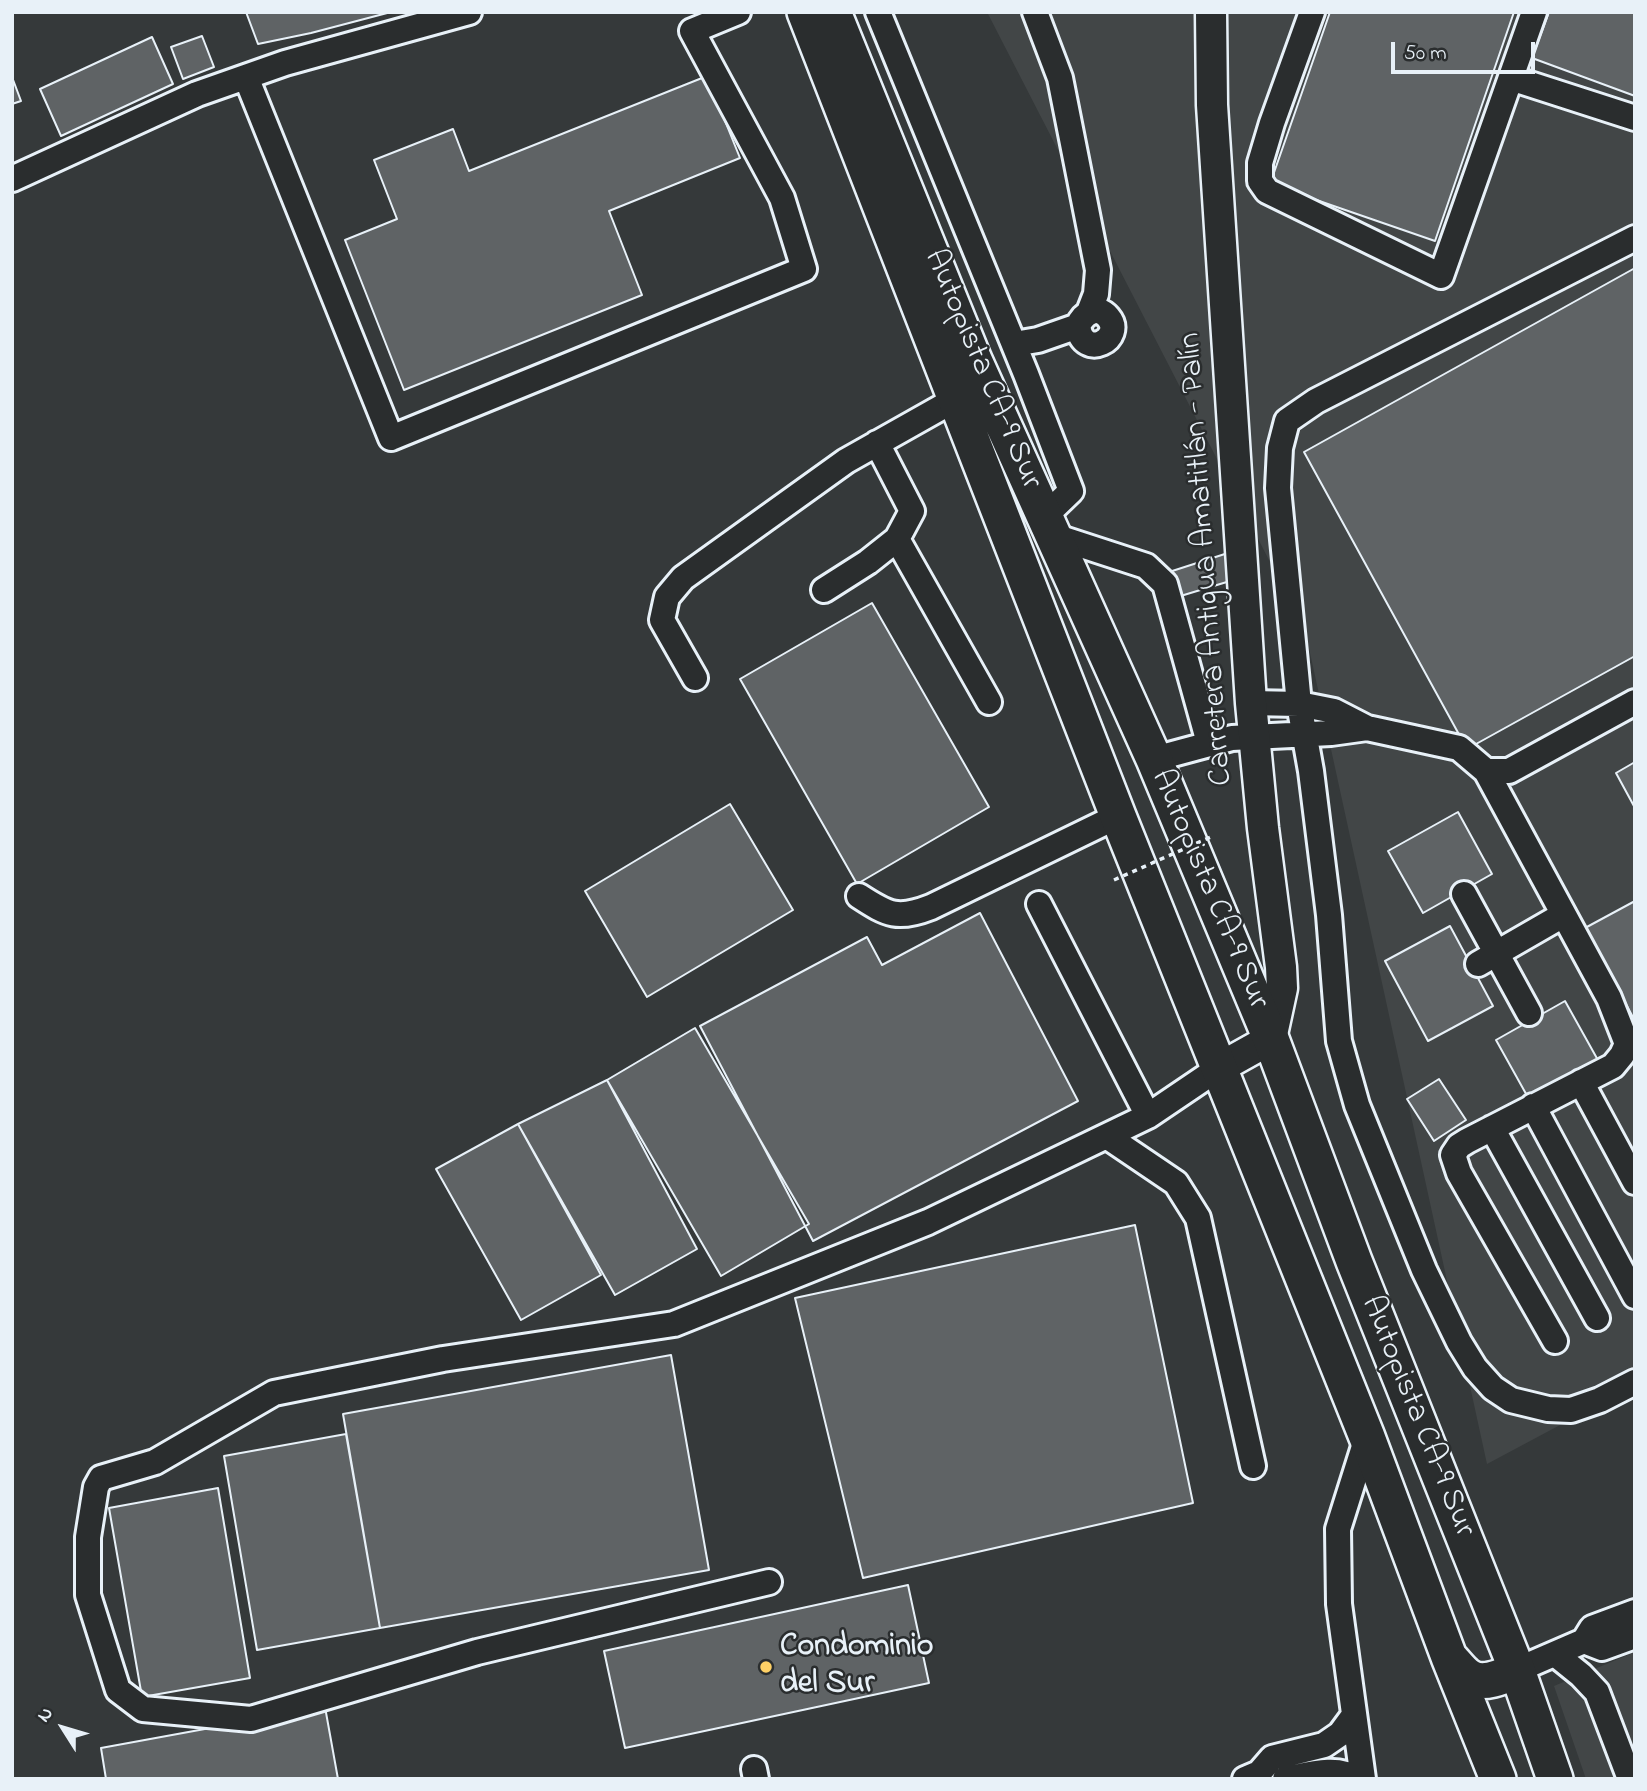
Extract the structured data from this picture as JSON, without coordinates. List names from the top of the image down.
{
  "streets": {
    "highway": ["Autopista CA-9 Sur"],
    "main road": ["Carretera Antigua Amatitlán - Palín"]
  },
  "crossings": [
    ["Autopista CA-9 Sur", "Carretera Antigua Amatitlán - Palín"]
  ],
  "places": ["Condominio del Sur"],
  "scale_bar": "50 m",
  "north": "top left"
}
